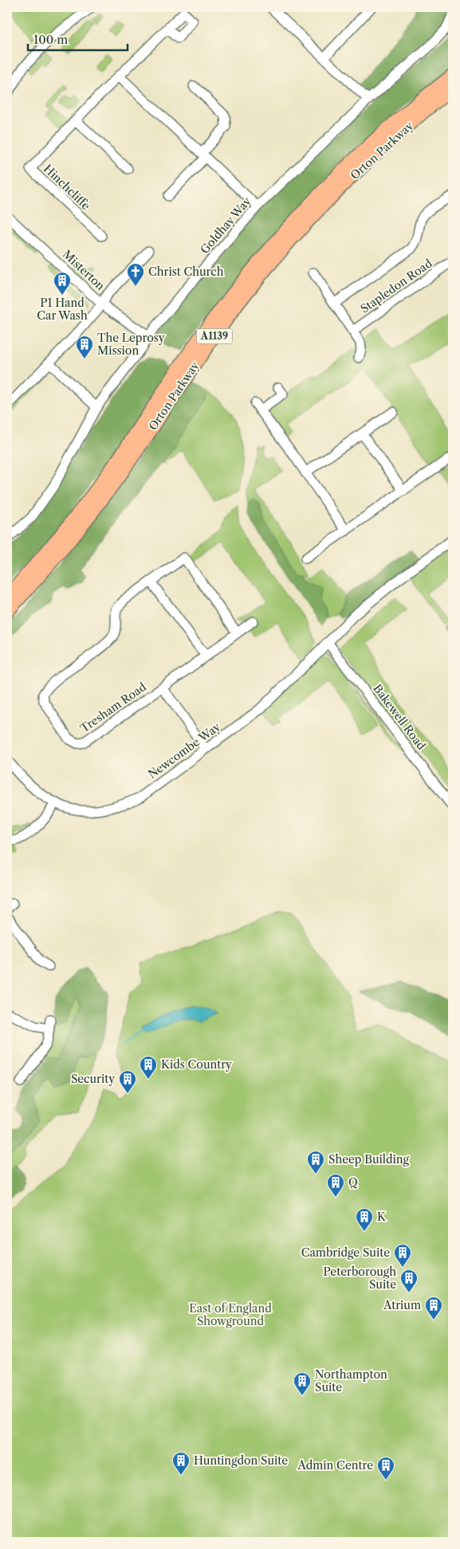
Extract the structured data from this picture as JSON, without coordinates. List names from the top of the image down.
{
  "streets": {
    "main road": ["Orton Parkway", "A1139"],
    "street": [
      "Hinchcliffe",
      "Goldhay Way",
      "Misterton",
      "Stapledon Road",
      "Tresham Road",
      "Bakewell Road",
      "Newcombe Way"
    ]
  },
  "crossings": [
    ["Goldhay Way", "Misterton"],
    ["Tresham Road", "Newcombe Way"],
    ["Bakewell Road", "Newcombe Way"]
  ],
  "parks": ["East of England Showground"],
  "places": {
    "church": ["Christ Church"],
    "building": [
      "P1 Hand Car Wash",
      "The Leprosy Mission",
      "Kids Country",
      "Security",
      "Sheep Building",
      "Q",
      "K",
      "Cambridge Suite",
      "Peterborough Suite",
      "Atrium",
      "Northampton Suite",
      "Huntingdon Suite",
      "Admin Centre"
    ]
  },
  "scale_bar": "100 m"
}
